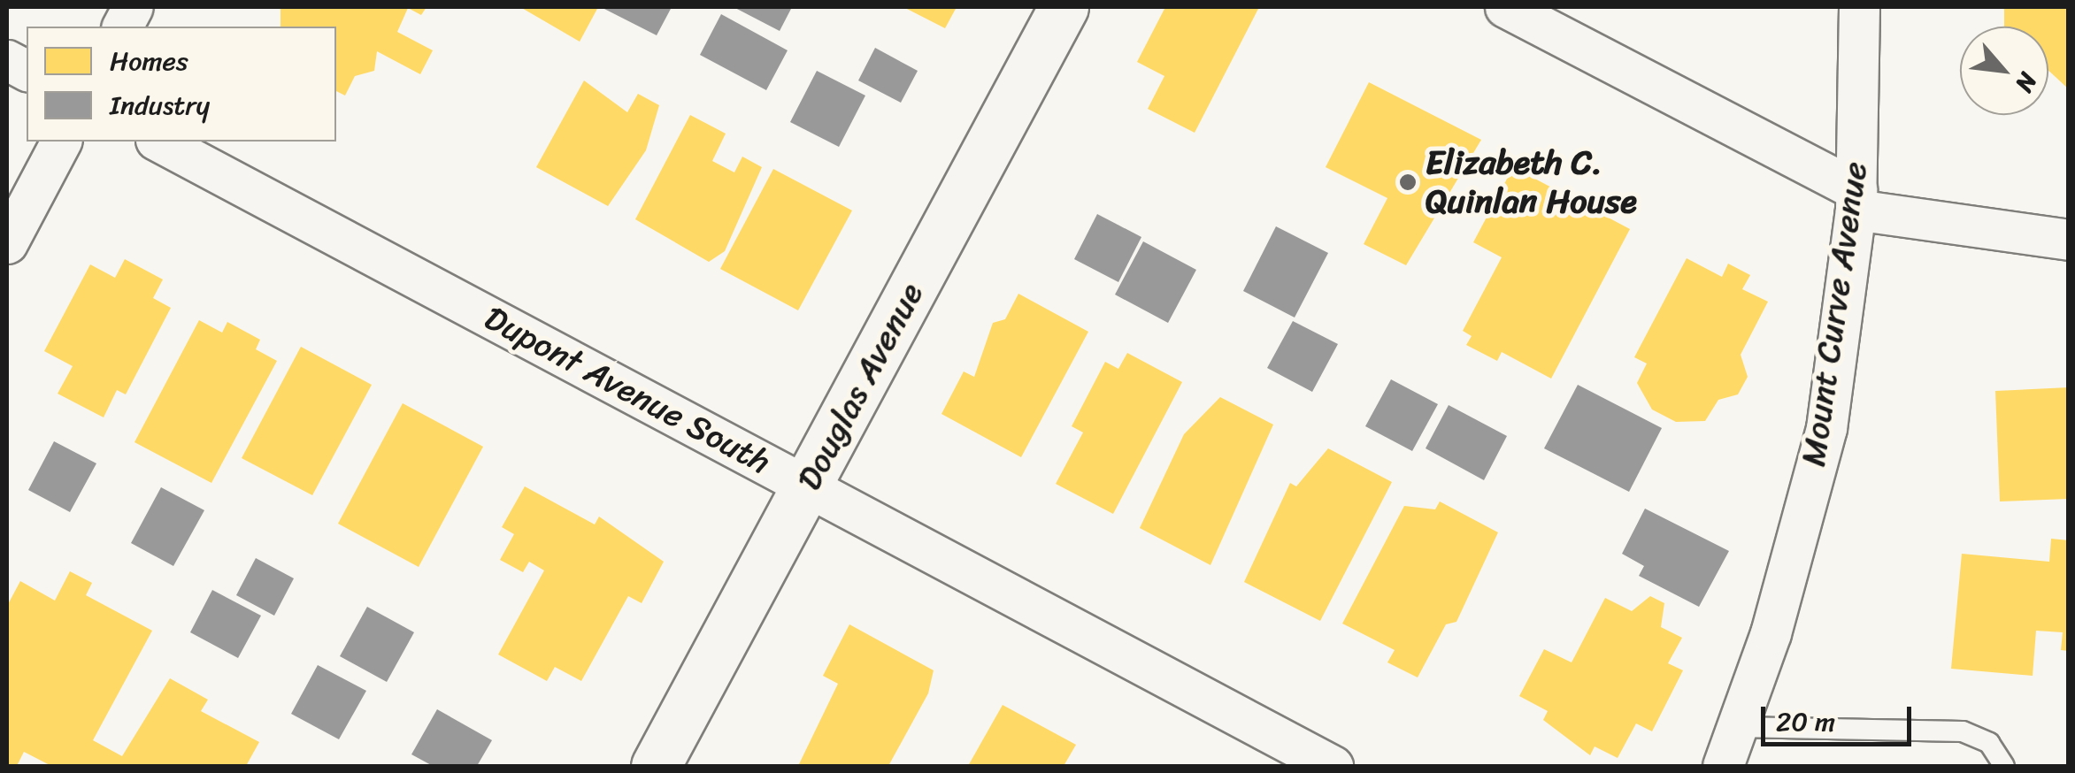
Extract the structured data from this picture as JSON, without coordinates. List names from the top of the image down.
{
  "streets": {
    "street": ["Mount Curve Avenue", "Douglas Avenue", "Dupont Avenue South"]
  },
  "crossings": [
    ["Douglas Avenue", "Dupont Avenue South"]
  ],
  "places": ["Elizabeth C. Quinlan House"],
  "legend": ["Homes", "Industry"],
  "scale_bar": "20 m",
  "north": "bottom right"
}
